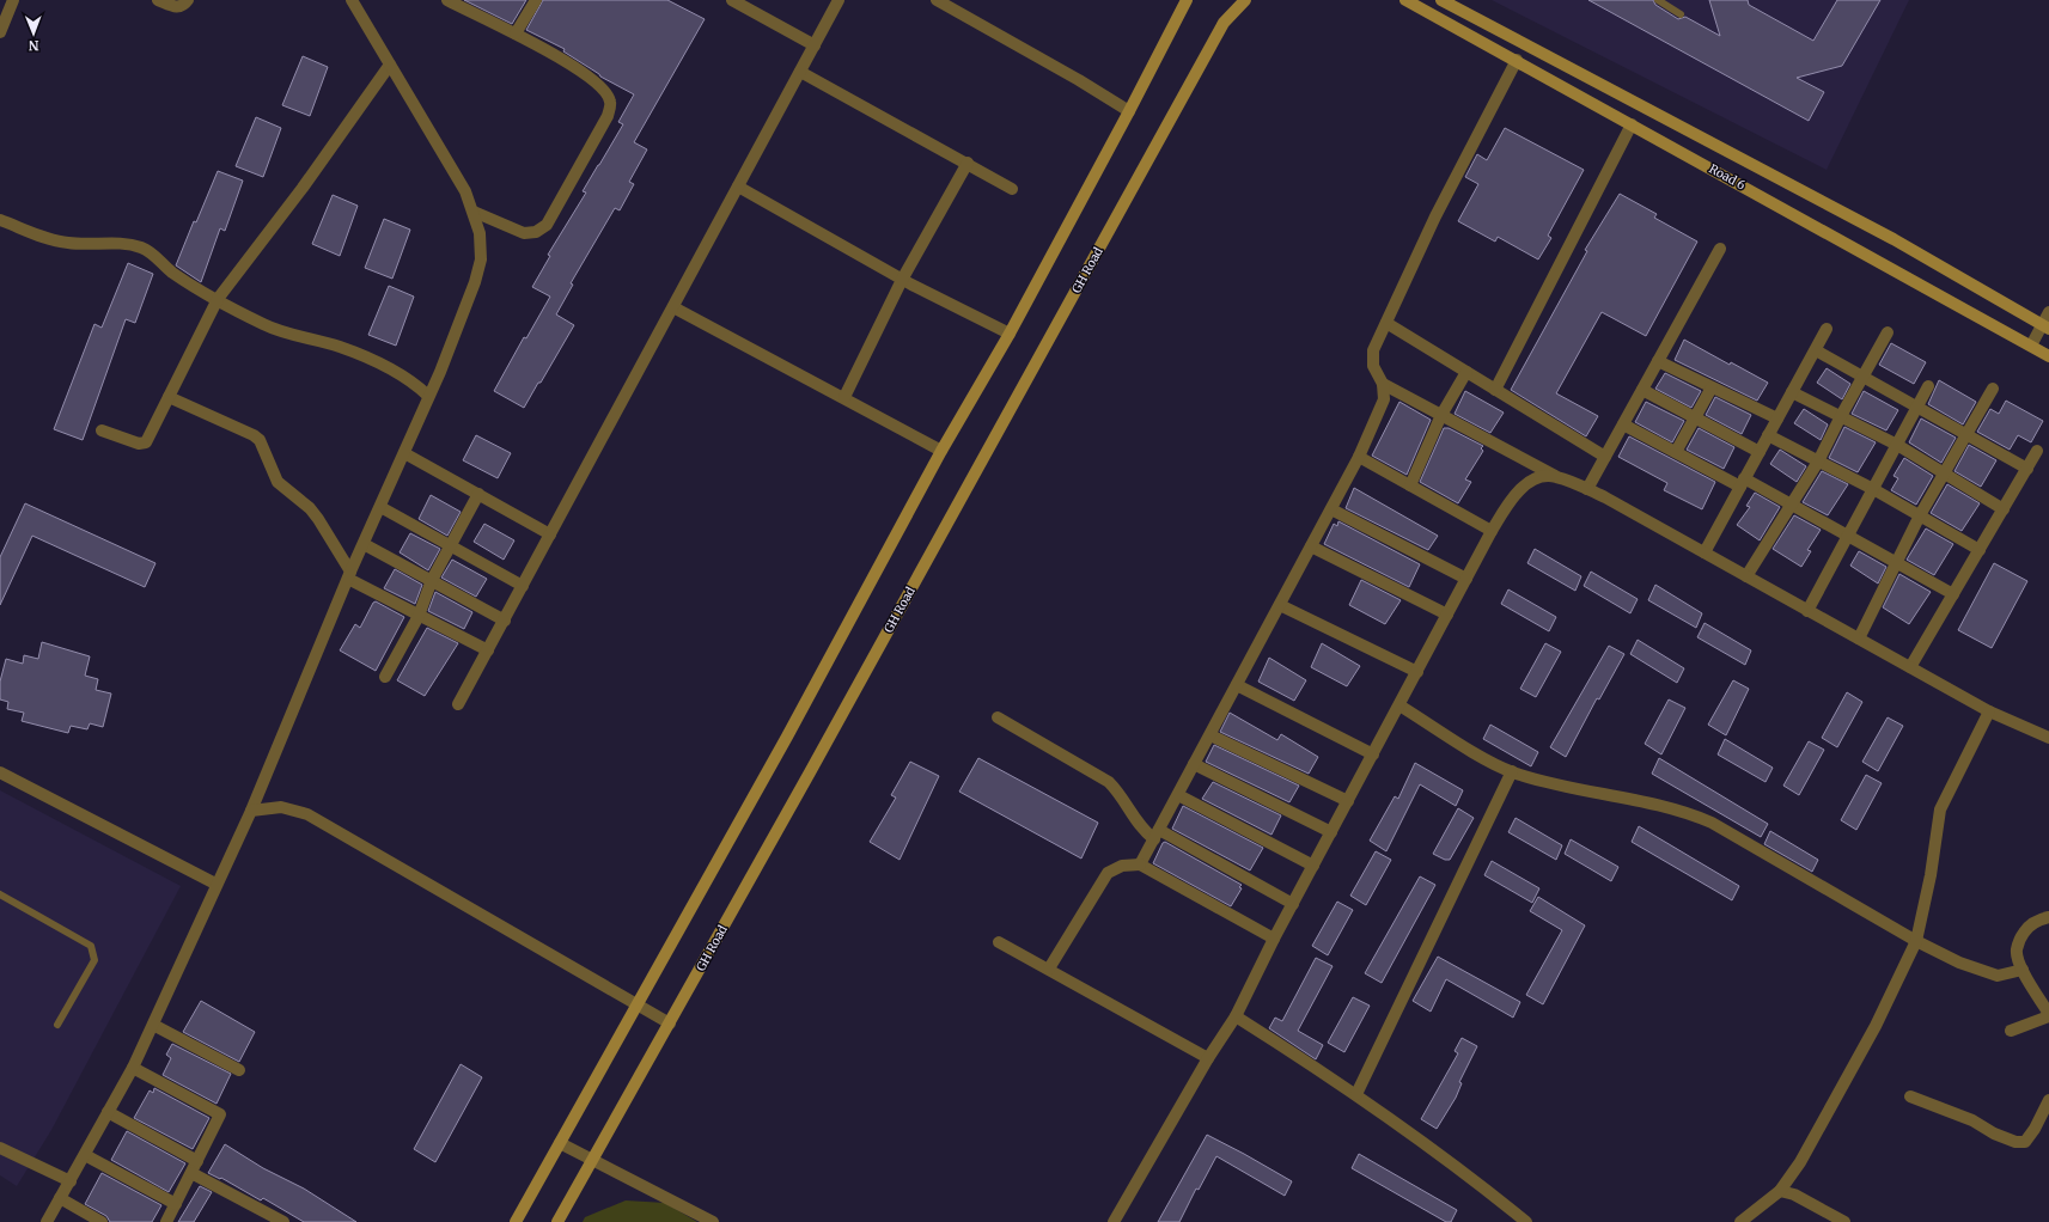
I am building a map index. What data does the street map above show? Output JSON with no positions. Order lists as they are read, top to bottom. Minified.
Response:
{"streets":{"main road":["Road 6","GH Road"]},"north":"bottom"}
